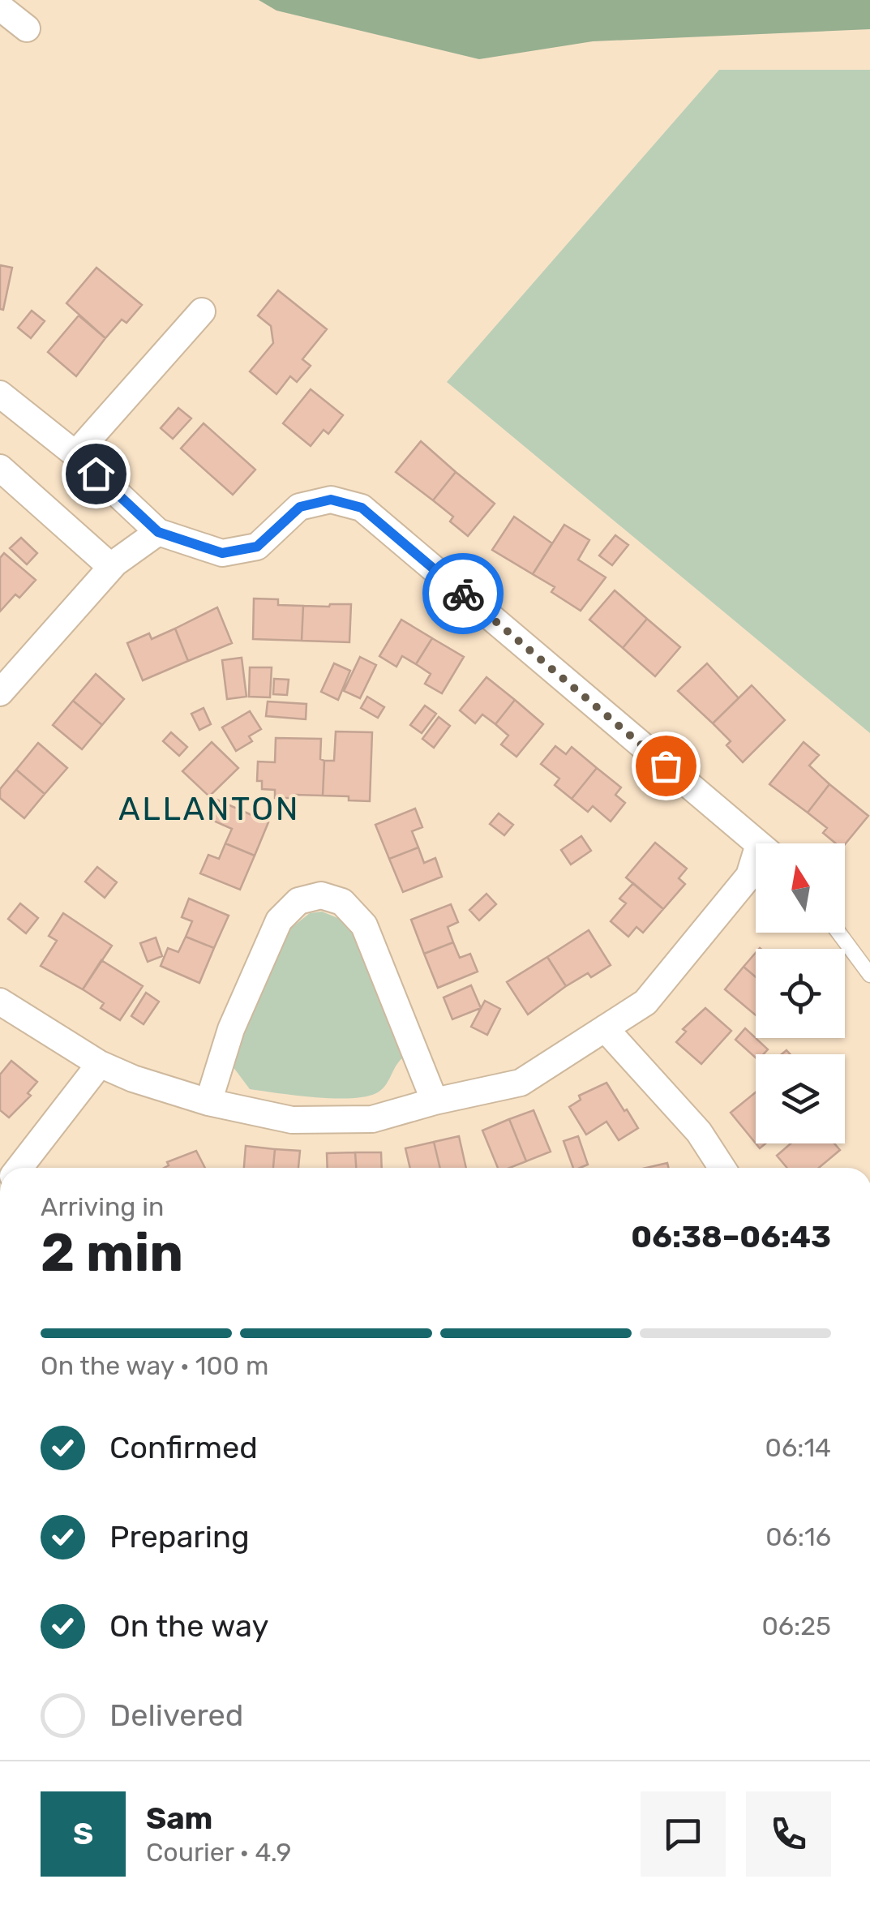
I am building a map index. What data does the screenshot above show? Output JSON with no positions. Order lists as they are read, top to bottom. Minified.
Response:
{"districts":["ALLANTON"],"north":"top","page":{"heading":["2 min","Arriving in","06:38–06:43"],"panel":["Sam","Courier · 4.9"],"bar":"On the way · 100 m","list":[["Confirmed","06:14"],["Preparing","06:16"],["On the way","06:25"],"Delivered"],"round":"S"}}
